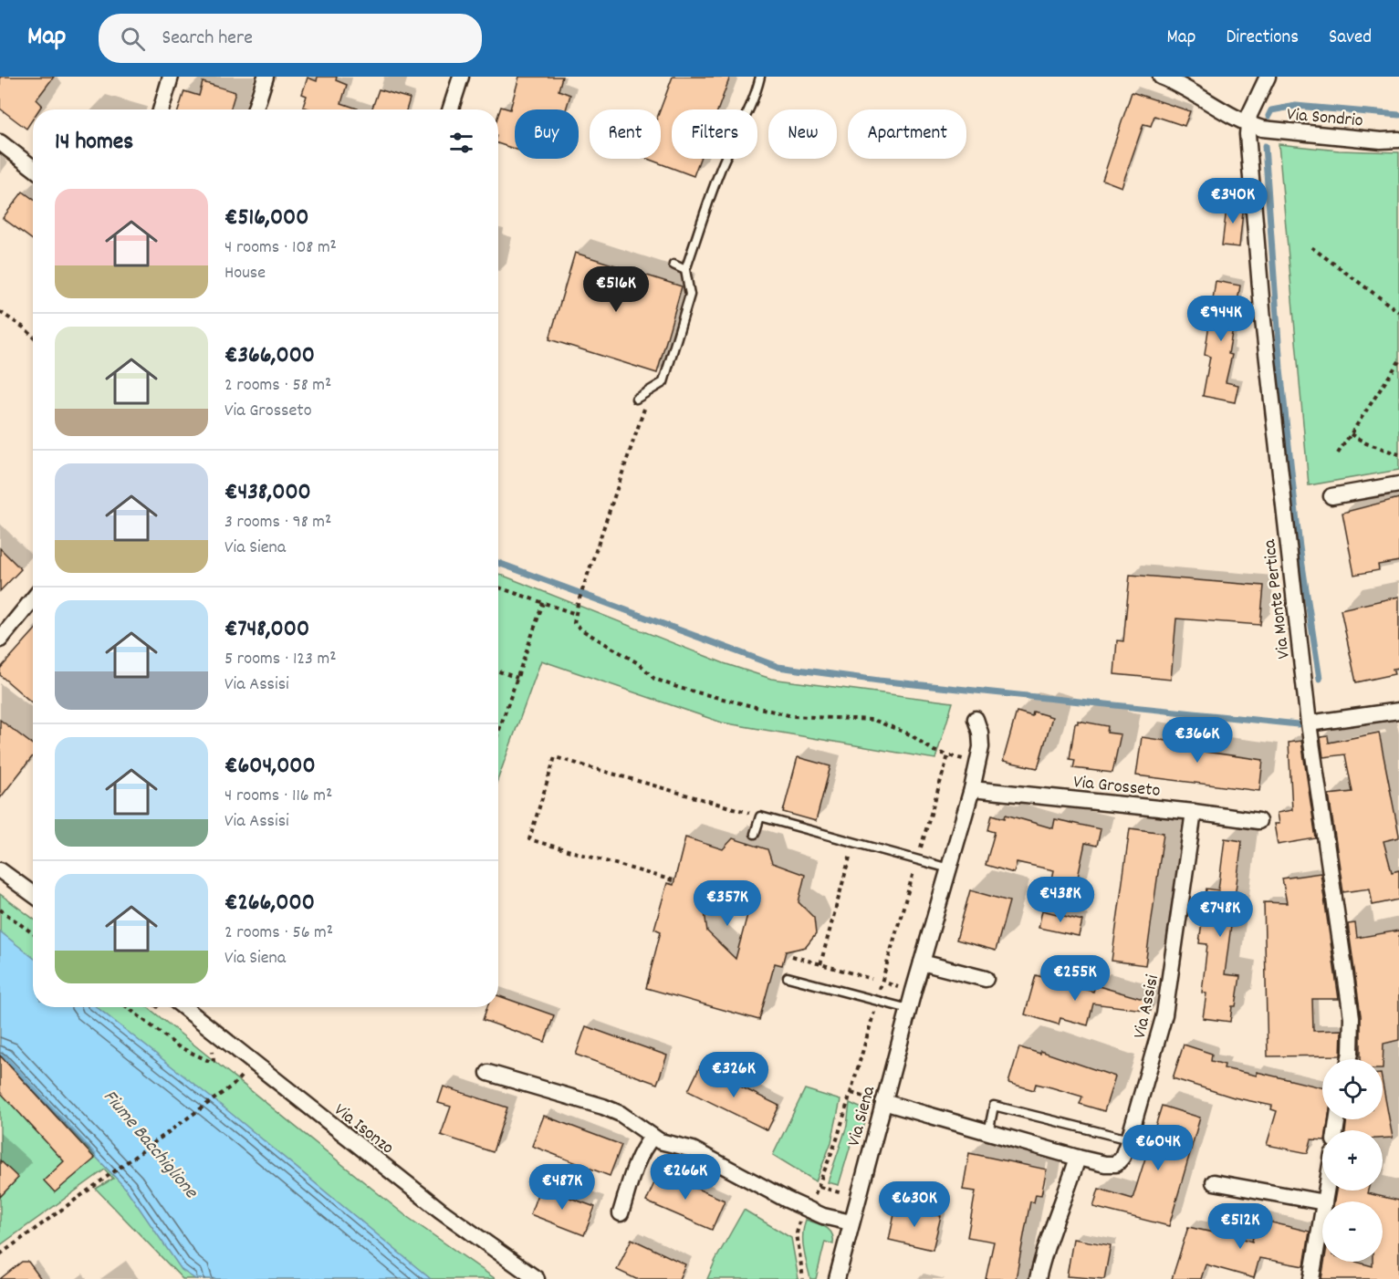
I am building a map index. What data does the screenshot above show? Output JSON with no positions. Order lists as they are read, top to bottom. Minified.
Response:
{"streets":{"street":["Via Sondrio","Via Monte Pertica","Via Grosseto","Via Assisi","Via Siena","Via Isonzo"]},"crossings":[["Via Sondrio","Via Monte Pertica"],["Via Grosseto","Via Assisi"],["Via Grosseto","Via Siena"],["Via Assisi","Via Siena"]],"water":["Fiume Bacchiglione"],"page":{"header":"Map","search":"Search here","nav":["Map","Directions","Saved"],"chip":["Buy","Rent","Filters","New","Apartment"],"heading":"14 homes","list":[{"name":"€516,000","note":"4 rooms · 108 m² · House"},{"name":"€366,000","note":"2 rooms · 58 m² · Via Grosseto"},{"name":"€438,000","note":"3 rooms · 98 m² · Via Siena"},{"name":"€748,000","note":"5 rooms · 123 m² · Via Assisi"},{"name":"€604,000","note":"4 rooms · 116 m² · Via Assisi"},{"name":"€266,000","note":"2 rooms · 56 m² · Via Siena"}],"price":["€340K","€516K","€944K","€366K","€438K","€357K","€748K","€255K","€326K","€604K","€266K","€487K","€630K","€512K"],"map_buttons":["+","−"]}}
